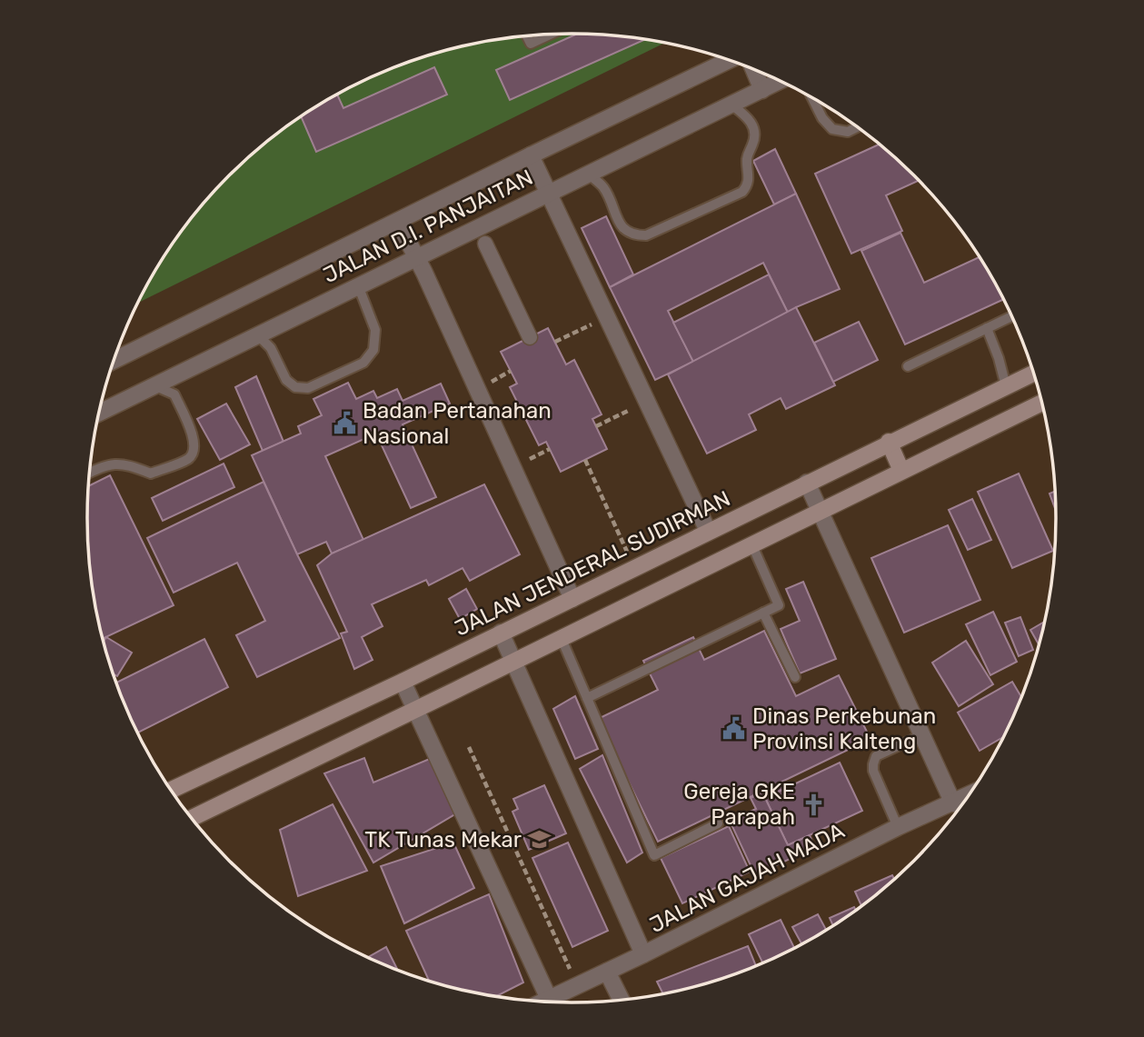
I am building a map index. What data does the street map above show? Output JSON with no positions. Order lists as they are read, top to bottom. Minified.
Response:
{"streets":{"main road":["JALAN JENDERAL SUDIRMAN"],"street":["JALAN D.I. PANJAITAN","JALAN GAJAH MADA"]},"places":{"public building":["Badan Pertanahan Nasional","Dinas Perkebunan Provinsi Kalteng"],"church":["Gereja GKE Parapah"],"school or university":["TK Tunas Mekar"]}}
